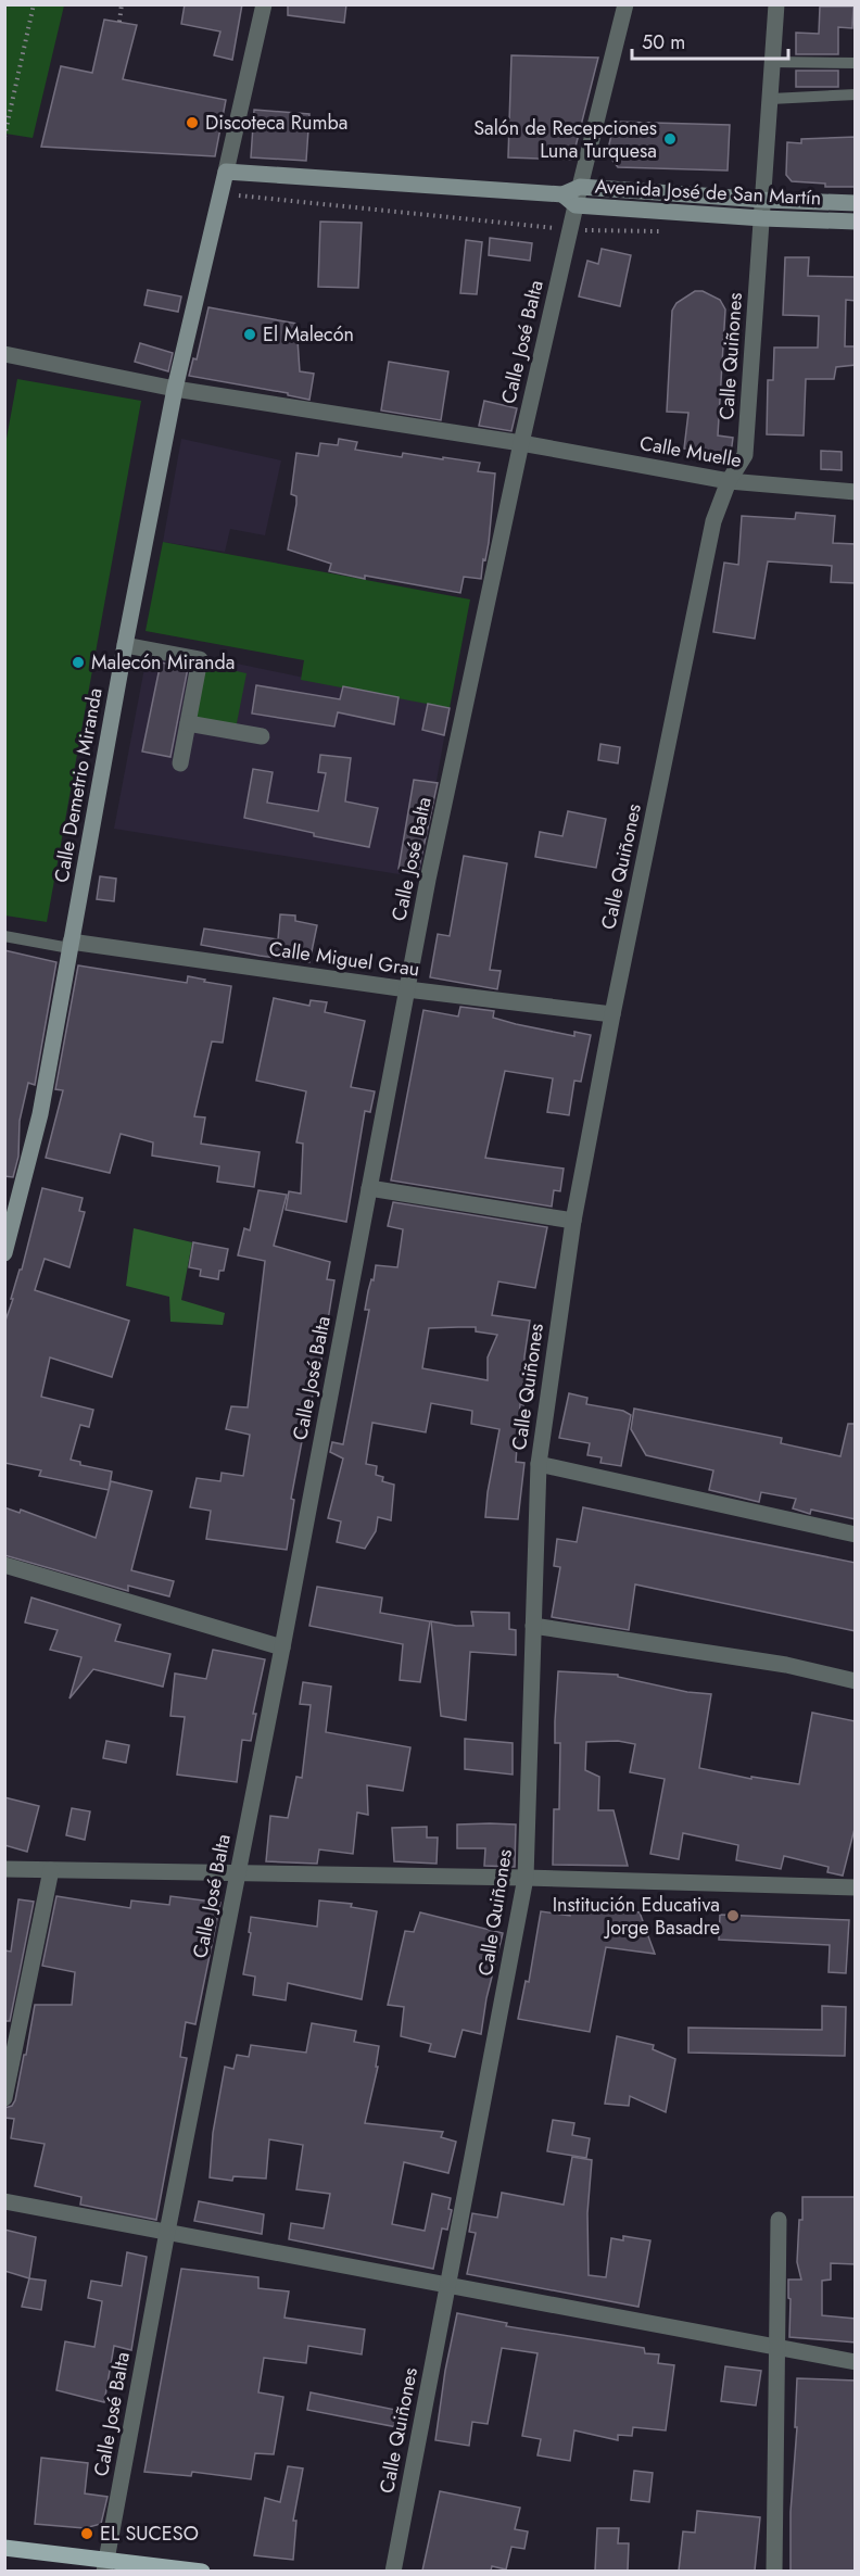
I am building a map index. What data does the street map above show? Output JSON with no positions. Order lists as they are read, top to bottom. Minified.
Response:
{"streets":{"main road":["Avenida José de San Martín","Calle Demetrio Miranda"],"street":["Calle José Balta","Calle Quiñones","Calle Muelle","Calle Miguel Grau"]},"crossings":[["Avenida José de San Martín","Calle José Balta"],["Avenida José de San Martín","Calle Quiñones"],["Avenida José de San Martín","Calle Demetrio Miranda"],["Calle José Balta","Calle Muelle"],["Calle José Balta","Calle Miguel Grau"],["Calle Quiñones","Calle Muelle"],["Calle Quiñones","Calle Miguel Grau"],["Calle Muelle","Calle Demetrio Miranda"],["Calle Demetrio Miranda","Calle Miguel Grau"]],"places":["Discoteca Rumba","Salón de Recepciones Luna Turquesa","El Malecón","Malecón Miranda","Institución Educativa Jorge Basadre","EL SUCESO"],"scale_bar":"50 m"}
